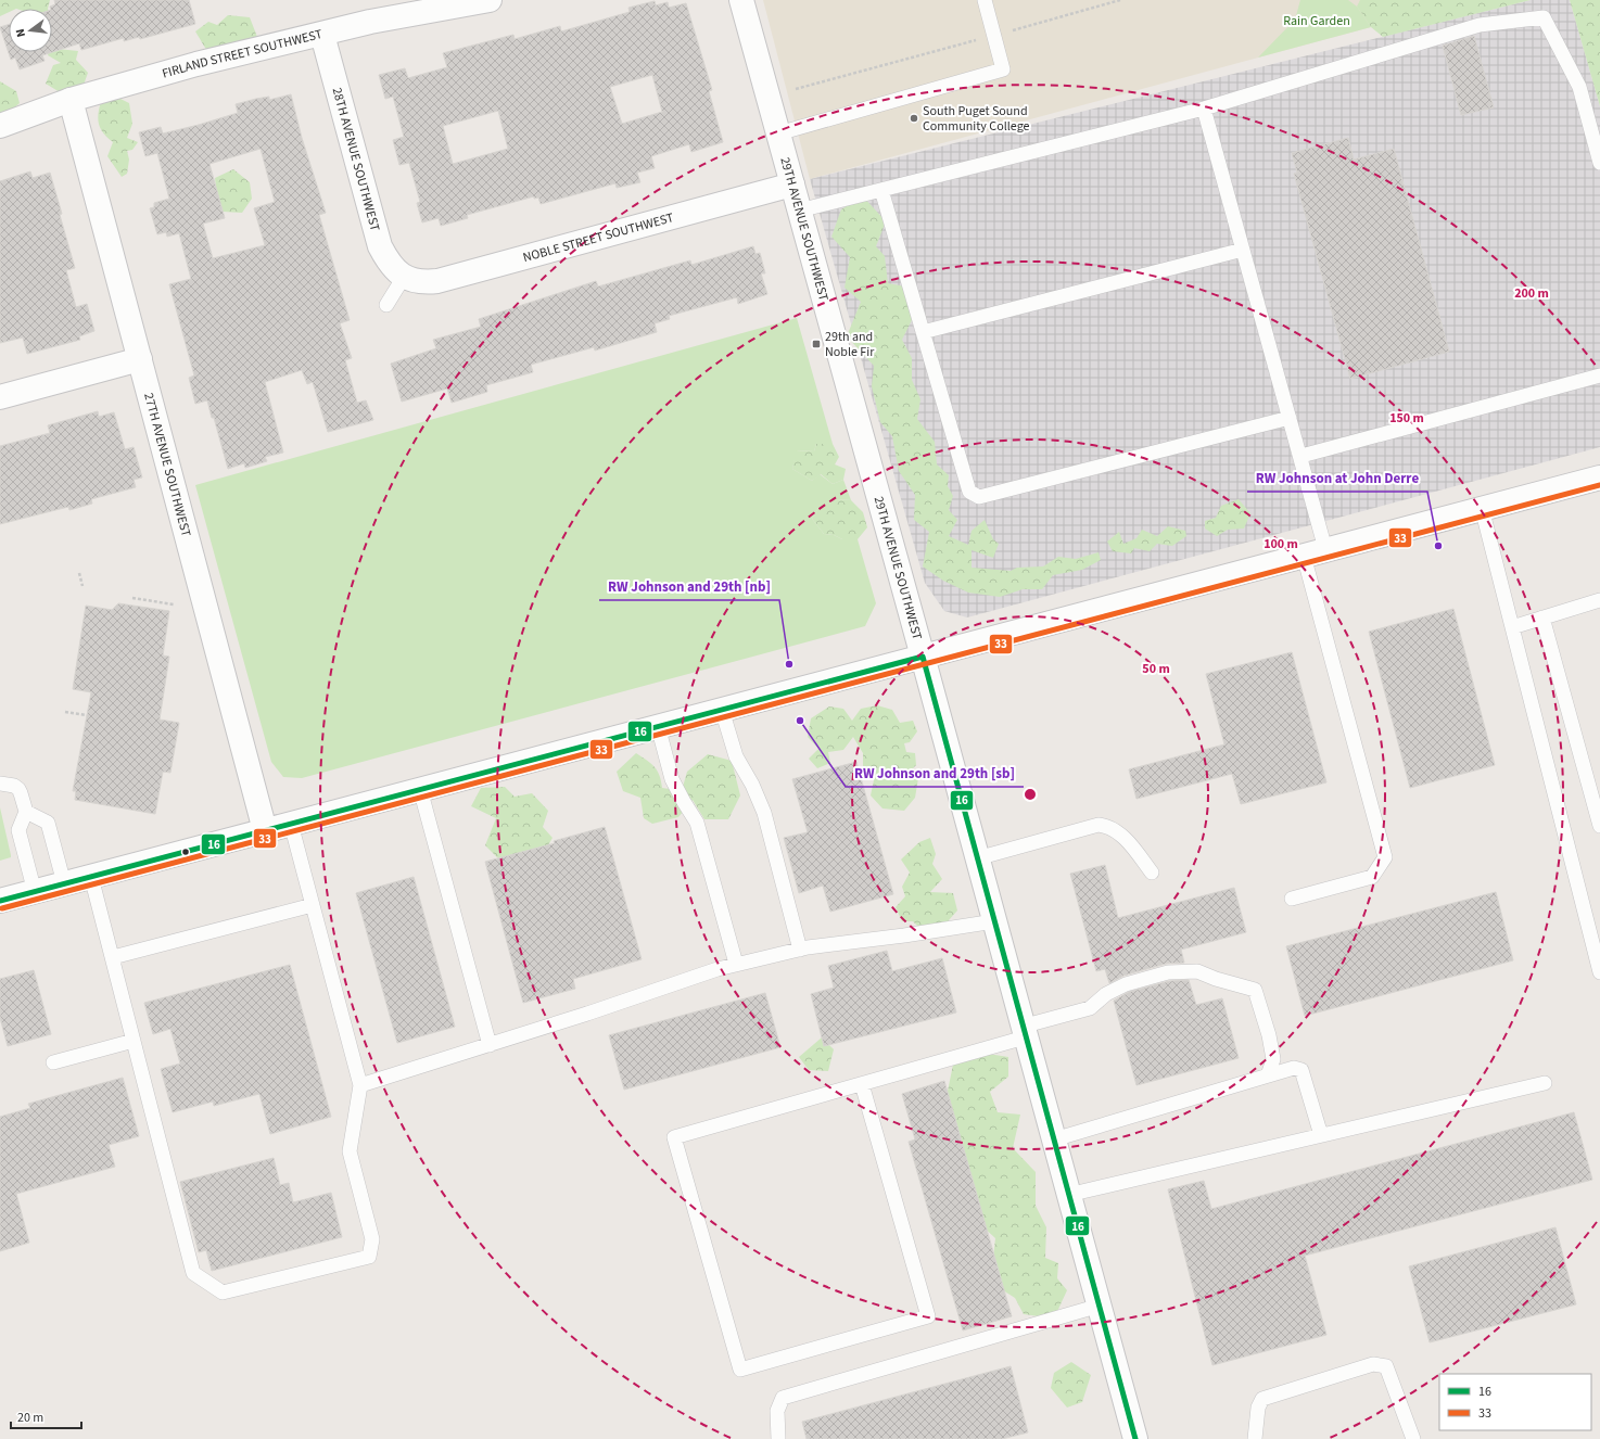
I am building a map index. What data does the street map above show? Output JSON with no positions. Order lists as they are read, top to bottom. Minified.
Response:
{"streets":{"street":["FIRLAND STREET SOUTHWEST","28TH AVENUE SOUTHWEST","29TH AVENUE SOUTHWEST","NOBLE STREET SOUTHWEST","27TH AVENUE SOUTHWEST"]},"crossings":[["FIRLAND STREET SOUTHWEST","28TH AVENUE SOUTHWEST"],["FIRLAND STREET SOUTHWEST","27TH AVENUE SOUTHWEST"],["28TH AVENUE SOUTHWEST","NOBLE STREET SOUTHWEST"],["29TH AVENUE SOUTHWEST","NOBLE STREET SOUTHWEST"]],"parks":["Rain Garden"],"places":{"other":["South Puget Sound Community College","RW Johnson at John Derre","RW Johnson and 29th [nb]","RW Johnson and 29th [sb]"],"transit":["29th and Noble Fir"]},"lines":["transit line 33","transit line 16"],"legend":["16","33"],"scale_bar":"20 m","north":"left","rings":["200 m","150 m","100 m","50 m"]}
